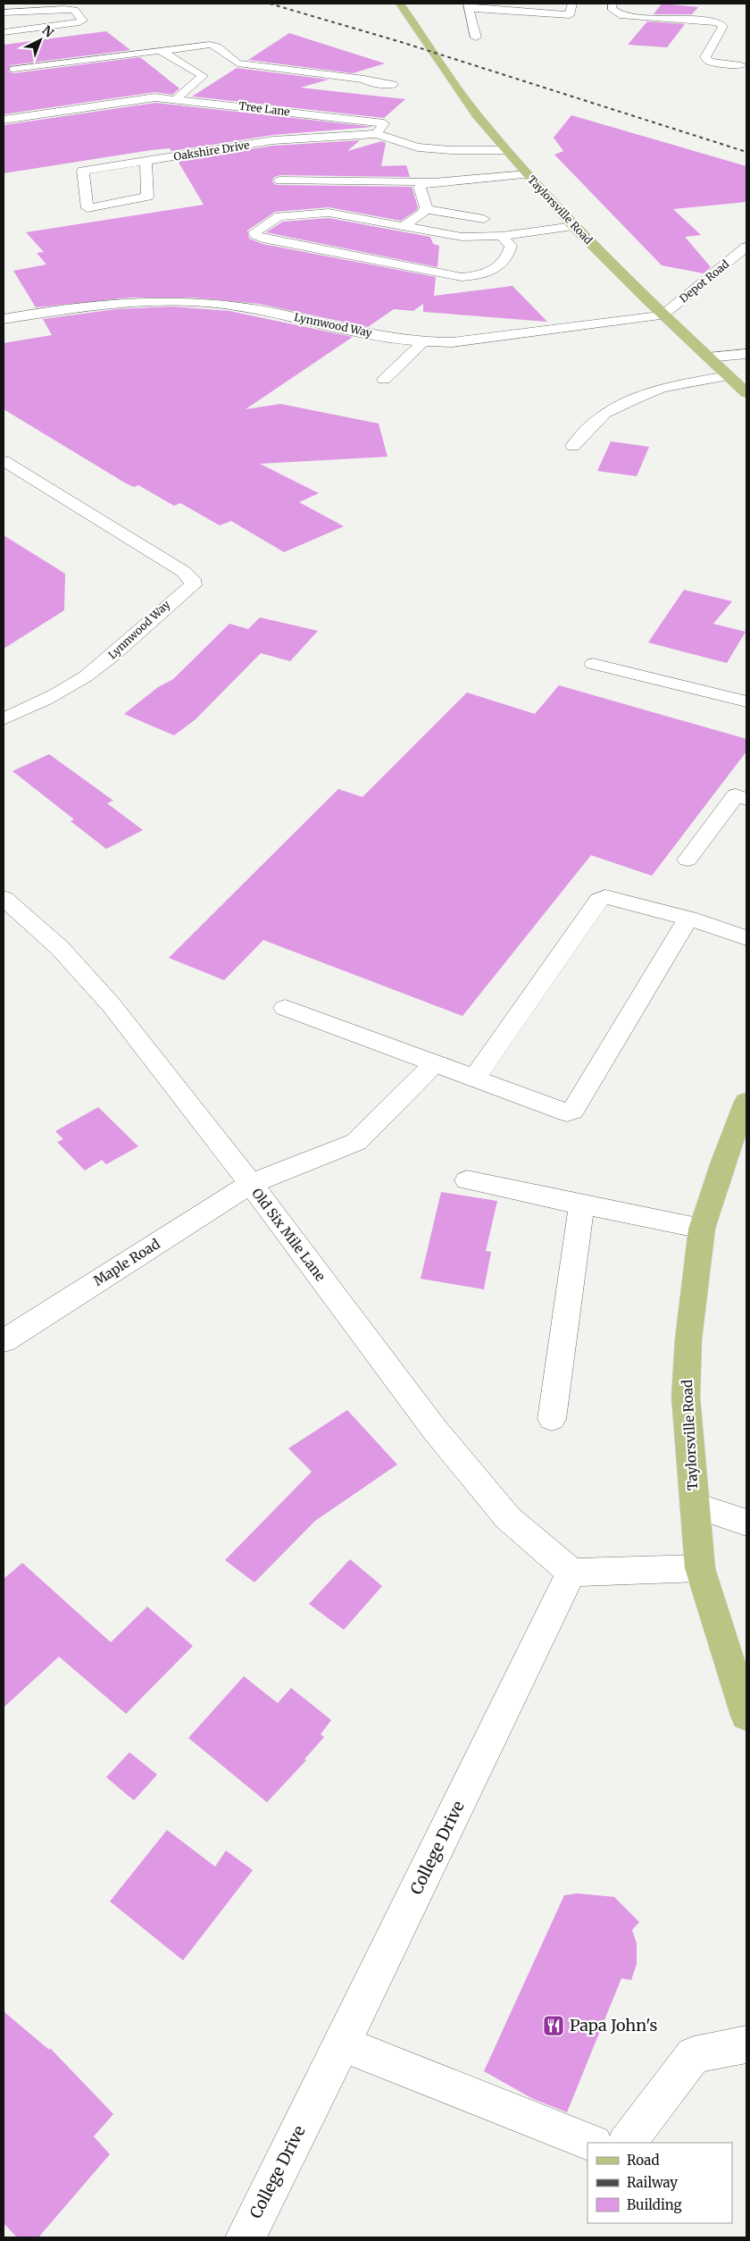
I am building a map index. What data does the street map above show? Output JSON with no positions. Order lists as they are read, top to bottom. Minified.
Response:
{"streets":{"main road":["Taylorsville Road"],"street":["Tree Lane","Oakshire Drive","Depot Road","Lynnwood Way","Old Six Mile Lane","Maple Road","College Drive"]},"crossings":[["Tree Lane","Oakshire Drive"],["Taylorsville Road","Depot Road"],["Taylorsville Road","Lynnwood Way"],["Depot Road","Lynnwood Way"],["Old Six Mile Lane","Maple Road"],["Old Six Mile Lane","College Drive"]],"places":{"restaurant":["Papa John's"]},"legend":["Road","Railway","Building"],"north":"top right"}
